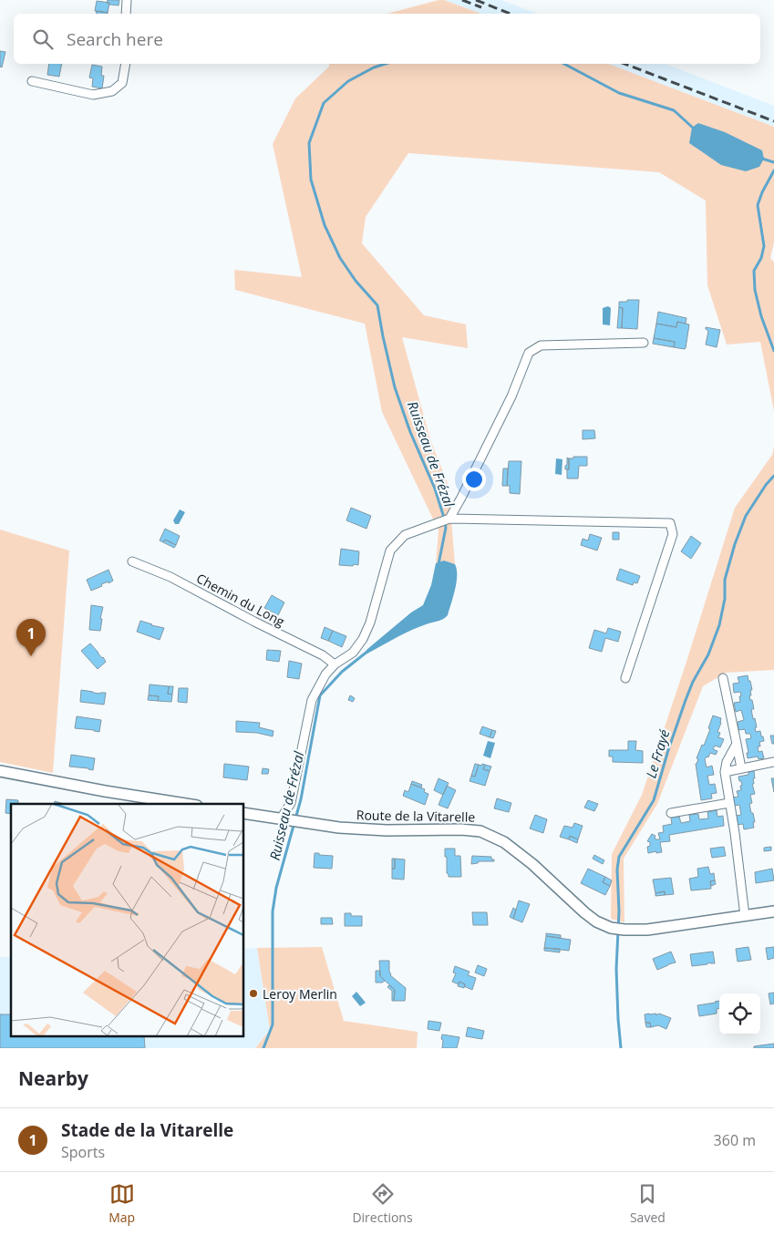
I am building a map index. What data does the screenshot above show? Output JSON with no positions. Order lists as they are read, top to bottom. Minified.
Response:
{"streets":{"street":["Chemin du Long","Route de la Vitarelle"]},"water":["Ruisseau de Frézal","Le Frayé"],"places":["Leroy Merlin"],"page":{"search":"Search here","pins":"1","heading":"Nearby","list":[{"mark":"1","name":"Stade de la Vitarelle","note":"Sports","value":"360 m"}],"nav":["Map","Directions","Saved"]}}
